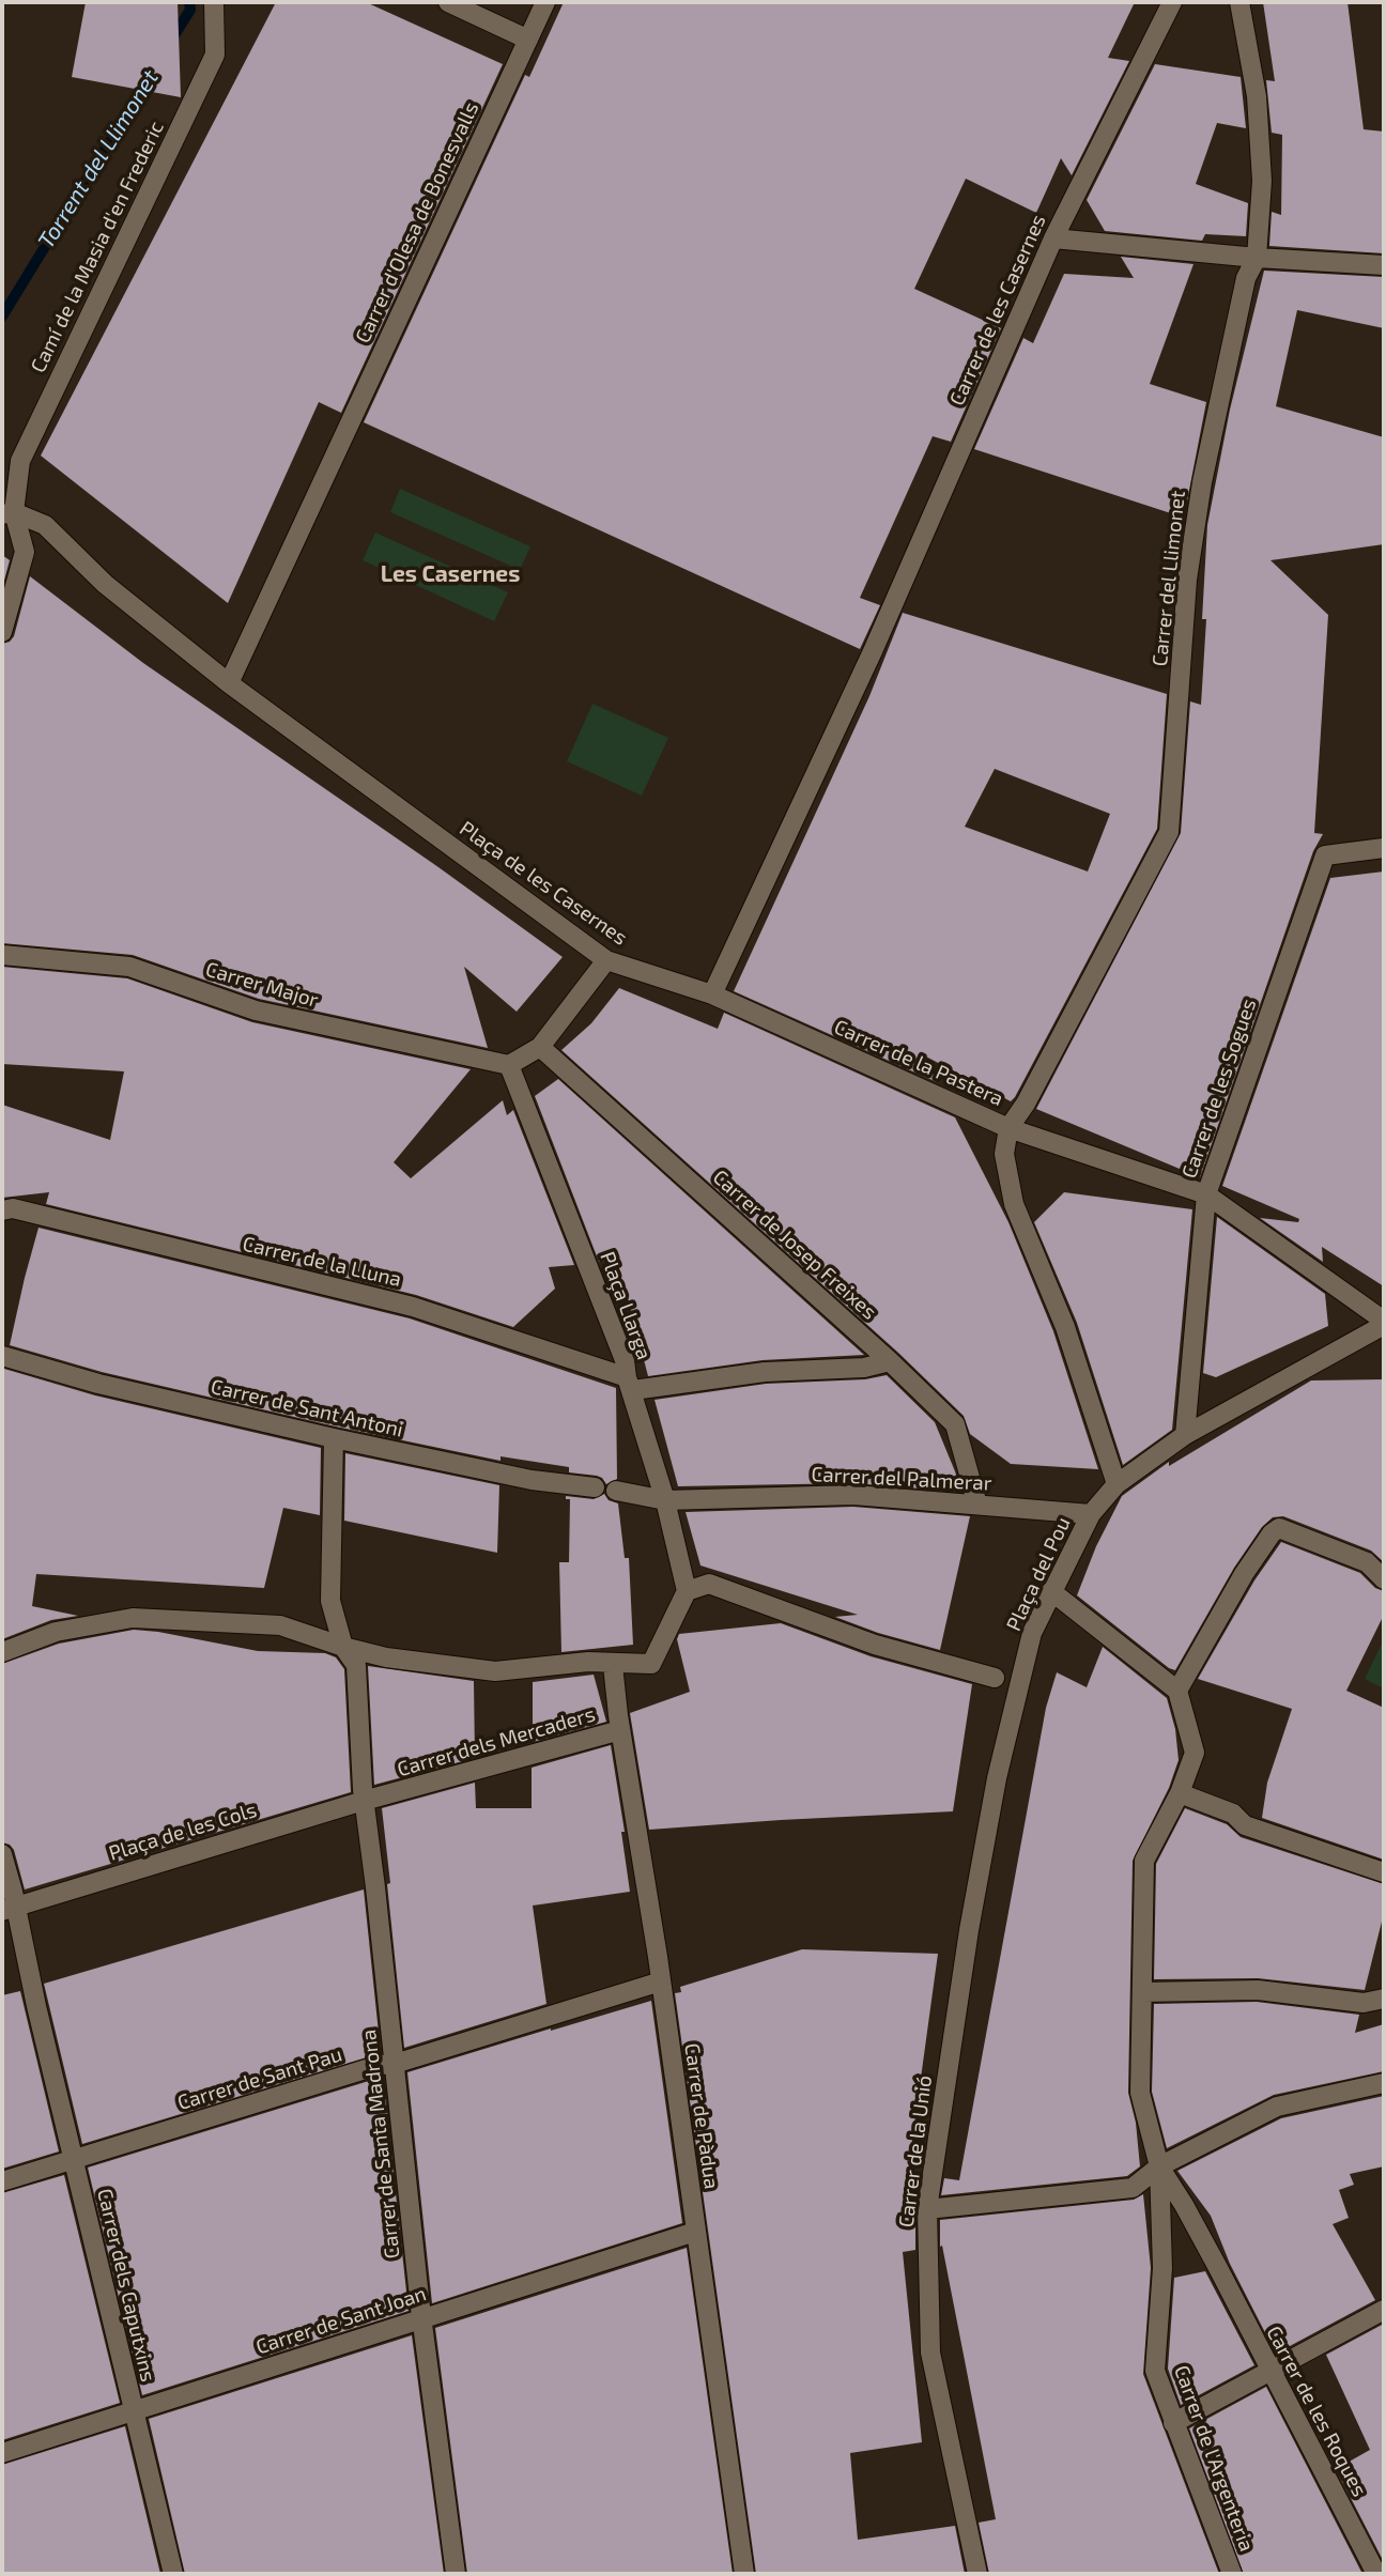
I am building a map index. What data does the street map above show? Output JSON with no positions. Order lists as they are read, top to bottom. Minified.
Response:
{"streets":{"street":["Carrer d'Olesa de Bonesvalls","Camí de la Masia d'en Frederic","Carrer de les Casernes","Carrer del Llimonet","Plaça de les Casernes","Carrer Major","Carrer de la Pastera","Carrer de les Sogues","Carrer de Josep Freixes","Carrer de la Lluna","Plaça Llarga","Carrer de Sant Antoni","Carrer del Palmerar","Plaça del Pou","Carrer dels Mercaders","Plaça de les Cols","Carrer de Sant Pau","Carrer de Pàdua","Carrer de Santa Madrona","Carrer de la Unió","Carrer dels Caputxins","Carrer de Sant Joan","Carrer de les Roques","Carrer de l'Argenteria"]},"crossings":[["Carrer d'Olesa de Bonesvalls","Plaça de les Casernes"],["Camí de la Masia d'en Frederic","Plaça de les Casernes"],["Carrer de les Casernes","Plaça de les Casernes"],["Carrer de les Casernes","Carrer de la Pastera"],["Carrer del Llimonet","Carrer de la Pastera"],["Plaça de les Casernes","Carrer de la Pastera"],["Carrer Major","Plaça Llarga"],["Carrer de la Pastera","Plaça del Pou"],["Carrer de les Sogues","Plaça del Pou"],["Carrer de Josep Freixes","Carrer del Palmerar"],["Carrer de la Lluna","Plaça Llarga"],["Plaça Llarga","Carrer del Palmerar"],["Carrer del Palmerar","Plaça del Pou"],["Plaça del Pou","Carrer de la Unió"],["Carrer dels Mercaders","Plaça de les Cols"],["Carrer dels Mercaders","Carrer de Pàdua"],["Carrer dels Mercaders","Carrer de Santa Madrona"],["Plaça de les Cols","Carrer de Santa Madrona"],["Plaça de les Cols","Carrer dels Caputxins"],["Carrer de Sant Pau","Carrer de Pàdua"],["Carrer de Sant Pau","Carrer de Santa Madrona"],["Carrer de Sant Pau","Carrer dels Caputxins"],["Carrer de Pàdua","Carrer de Sant Joan"],["Carrer de Santa Madrona","Carrer de Sant Joan"],["Carrer dels Caputxins","Carrer de Sant Joan"],["Carrer de les Roques","Carrer de l'Argenteria"]],"districts":["Les Casernes"],"water":["Torrent del Llimonet"]}
